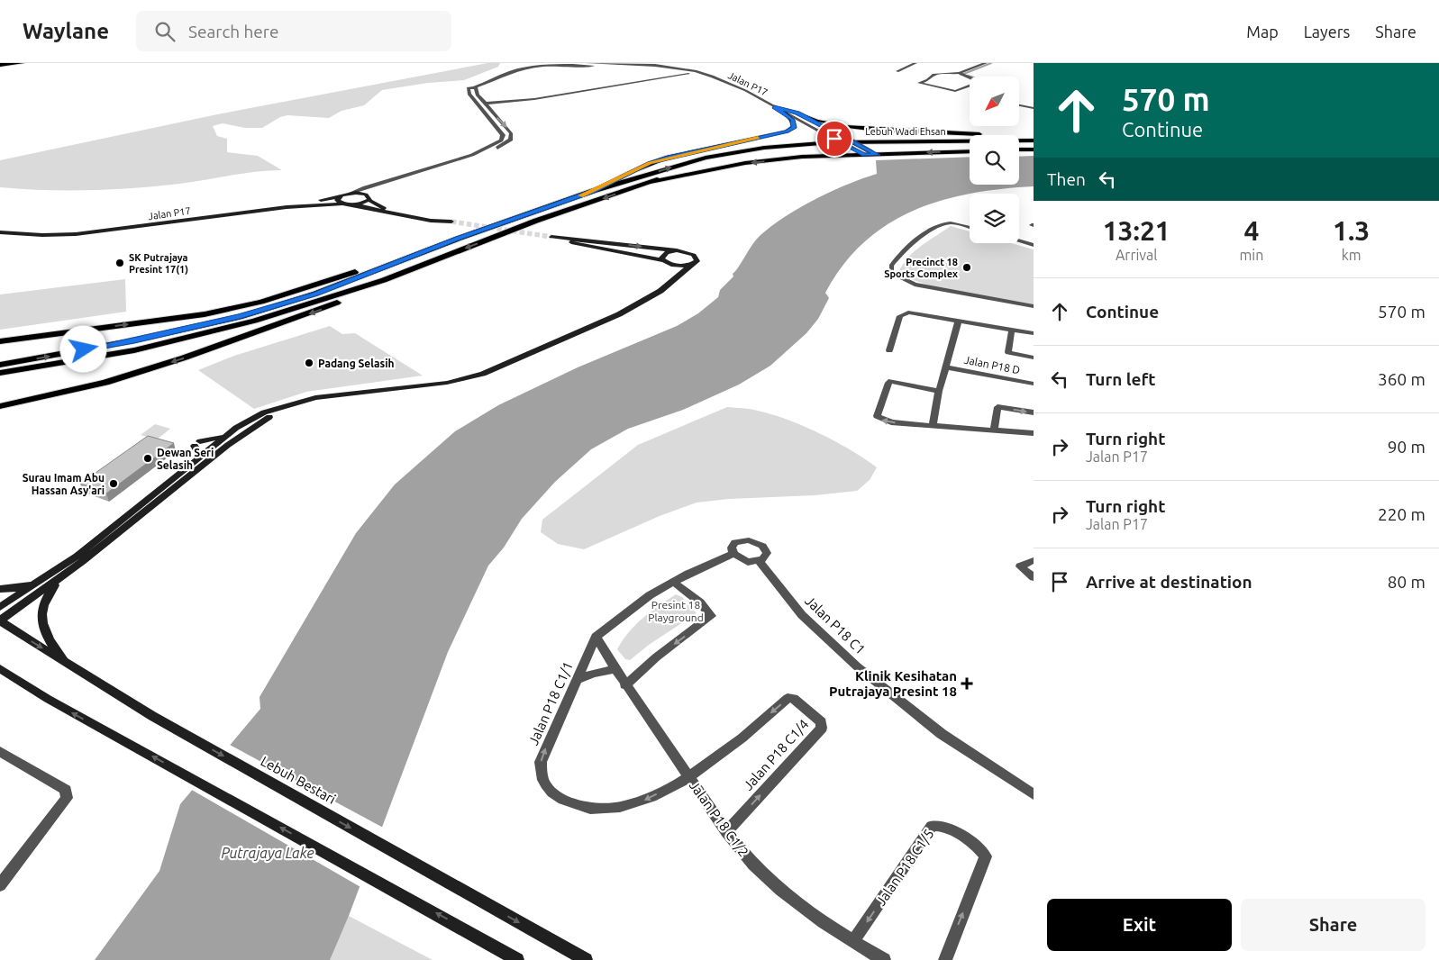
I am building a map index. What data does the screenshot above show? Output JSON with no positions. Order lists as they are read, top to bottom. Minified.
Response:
{"streets":{"main road":["Lebuh Wadi Ehsan"],"street":["Jalan P17","Jalan P18 D","Jalan P18 C1","Jalan P18 C1/1","Jalan P18 C1/4","Lebuh Bestari","Jalan P18 C1/2","Jalan P18 C1/5"]},"crossings":[["Jalan P18 C1","Jalan P18 C1/1"],["Jalan P18 C1/1","Jalan P18 C1/4"],["Jalan P18 C1/1","Jalan P18 C1/2"],["Jalan P18 C1/4","Jalan P18 C1/2"],["Jalan P18 C1/2","Jalan P18 C1/5"]],"water":["Putrajaya Lake"],"parks":["Presint 18 Playground"],"places":{"other":["SK Putrajaya Presint 17(1)","Precinct 18 Sports Complex","Padang Selasih","Dewan Seri Selasih","Surau Imam Abu Hassan Asy'ari"],"health":["Klinik Kesihatan Putrajaya Presint 18"]},"north":"bottom left","page":{"header":"Waylane","search":"Search here","nav":["Map","Layers","Share"],"turn":["570 m","Continue"],"then":"Then","eta":["13:21","Arrival","4","min","1.3","km"],"list":[{"name":"Continue","value":"570 m"},{"name":"Turn left","value":"360 m"},{"name":"Turn right","note":"Jalan P17","value":"90 m"},{"name":"Turn right","note":"Jalan P17","value":"220 m"},{"name":"Arrive at destination","value":"80 m"}],"buttons":["Exit","Share"]}}
